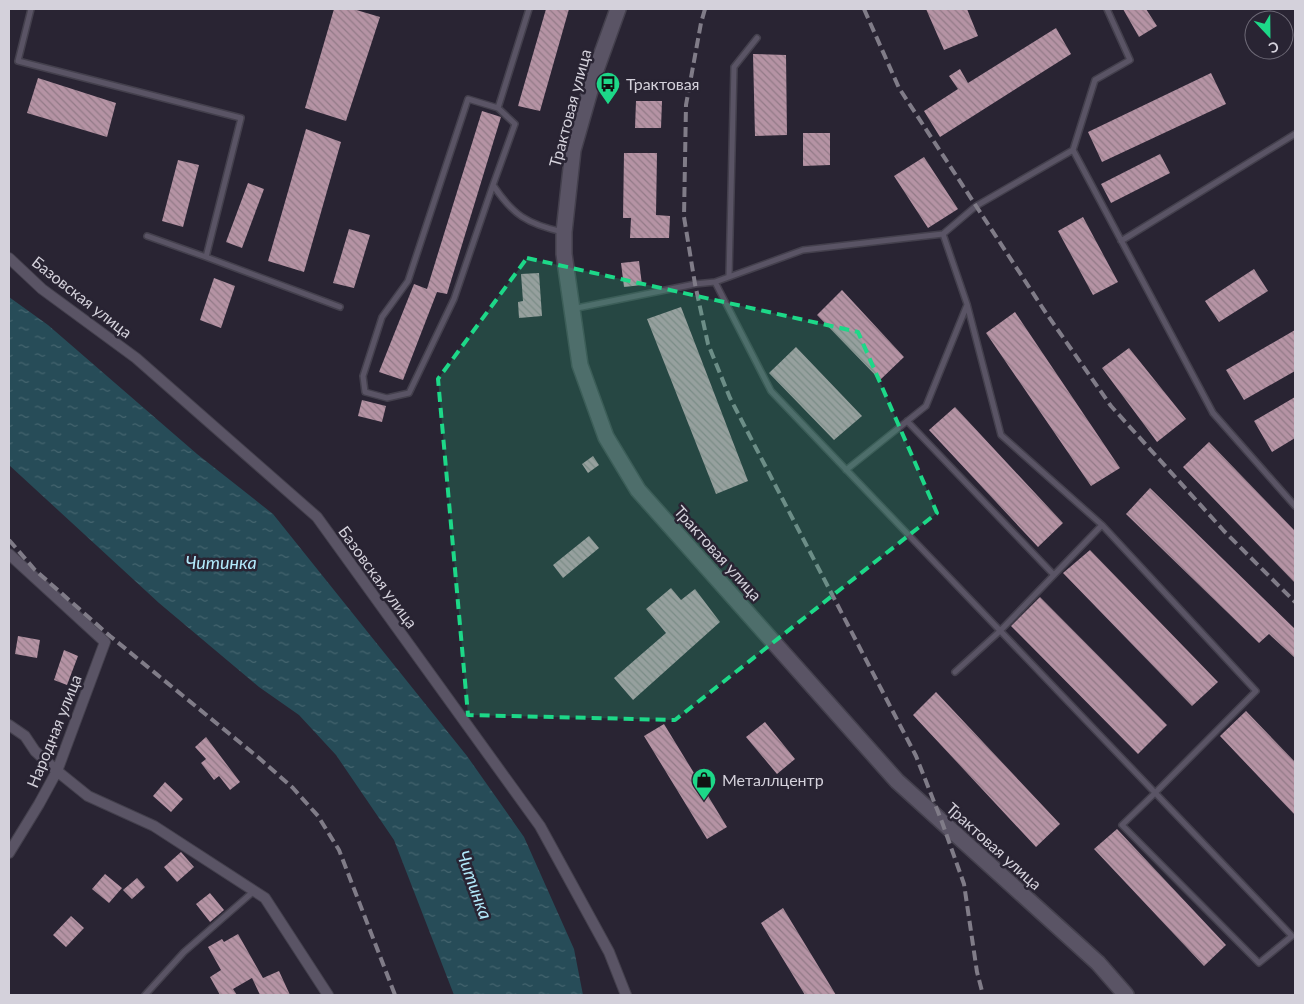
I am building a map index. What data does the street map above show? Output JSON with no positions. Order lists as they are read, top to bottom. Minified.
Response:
{"streets":{"main road":["Трактовая улица"],"street":["Базовская улица","Народная улица"]},"water":["Читинка"],"places":{"bus stop":["Трактовая"],"shop":["Металлцентр"]},"north":"bottom"}
